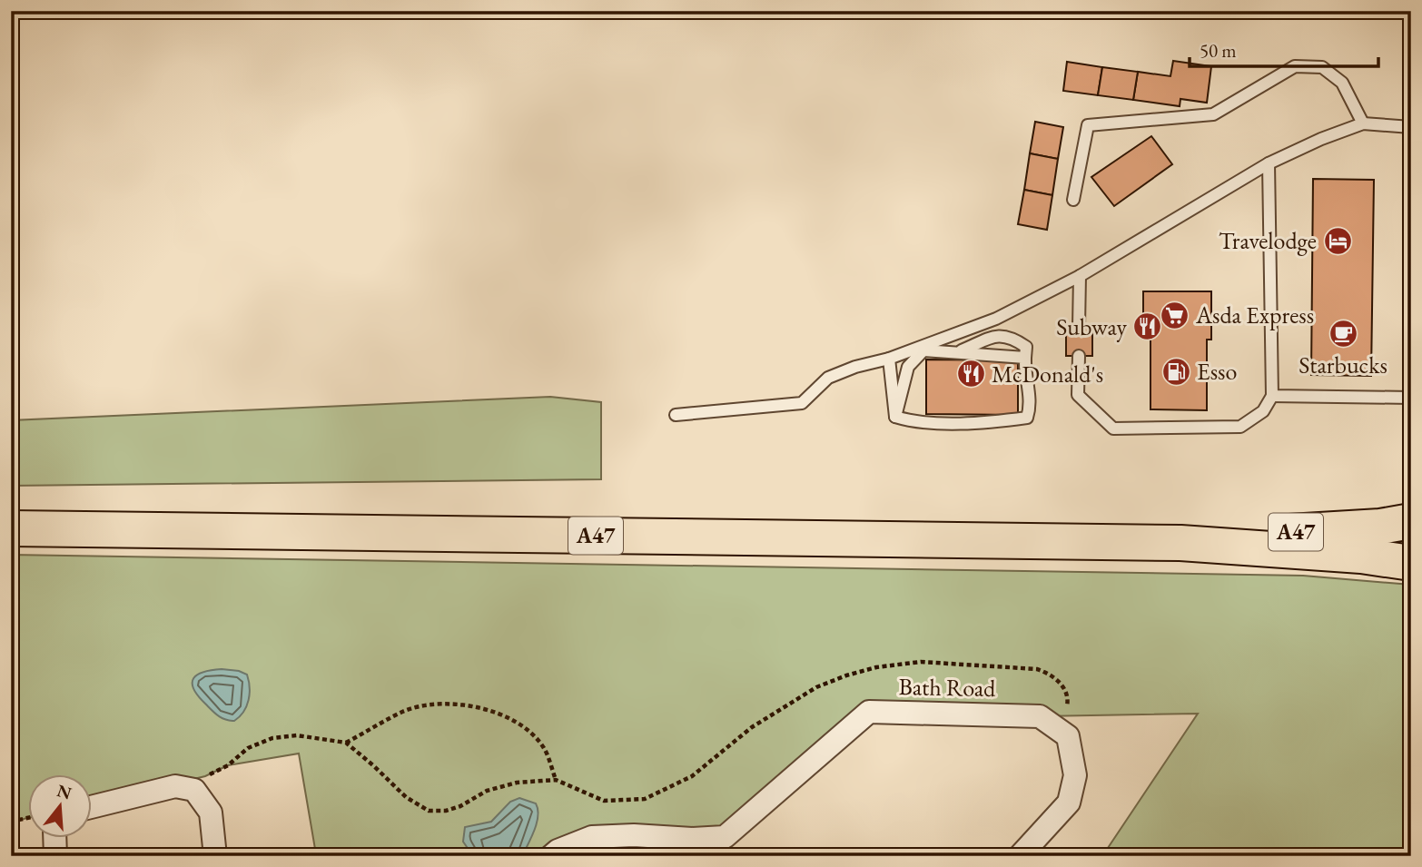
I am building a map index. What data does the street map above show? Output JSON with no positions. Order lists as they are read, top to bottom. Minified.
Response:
{"streets":{"highway":["A47"],"street":["Bath Road"]},"places":{"hotel":["Travelodge"],"supermarket":["Asda Express"],"restaurant":["Subway","McDonald's"],"cafe":["Starbucks"],"fuel station":["Esso"]},"scale_bar":"50 m","north":"top"}
